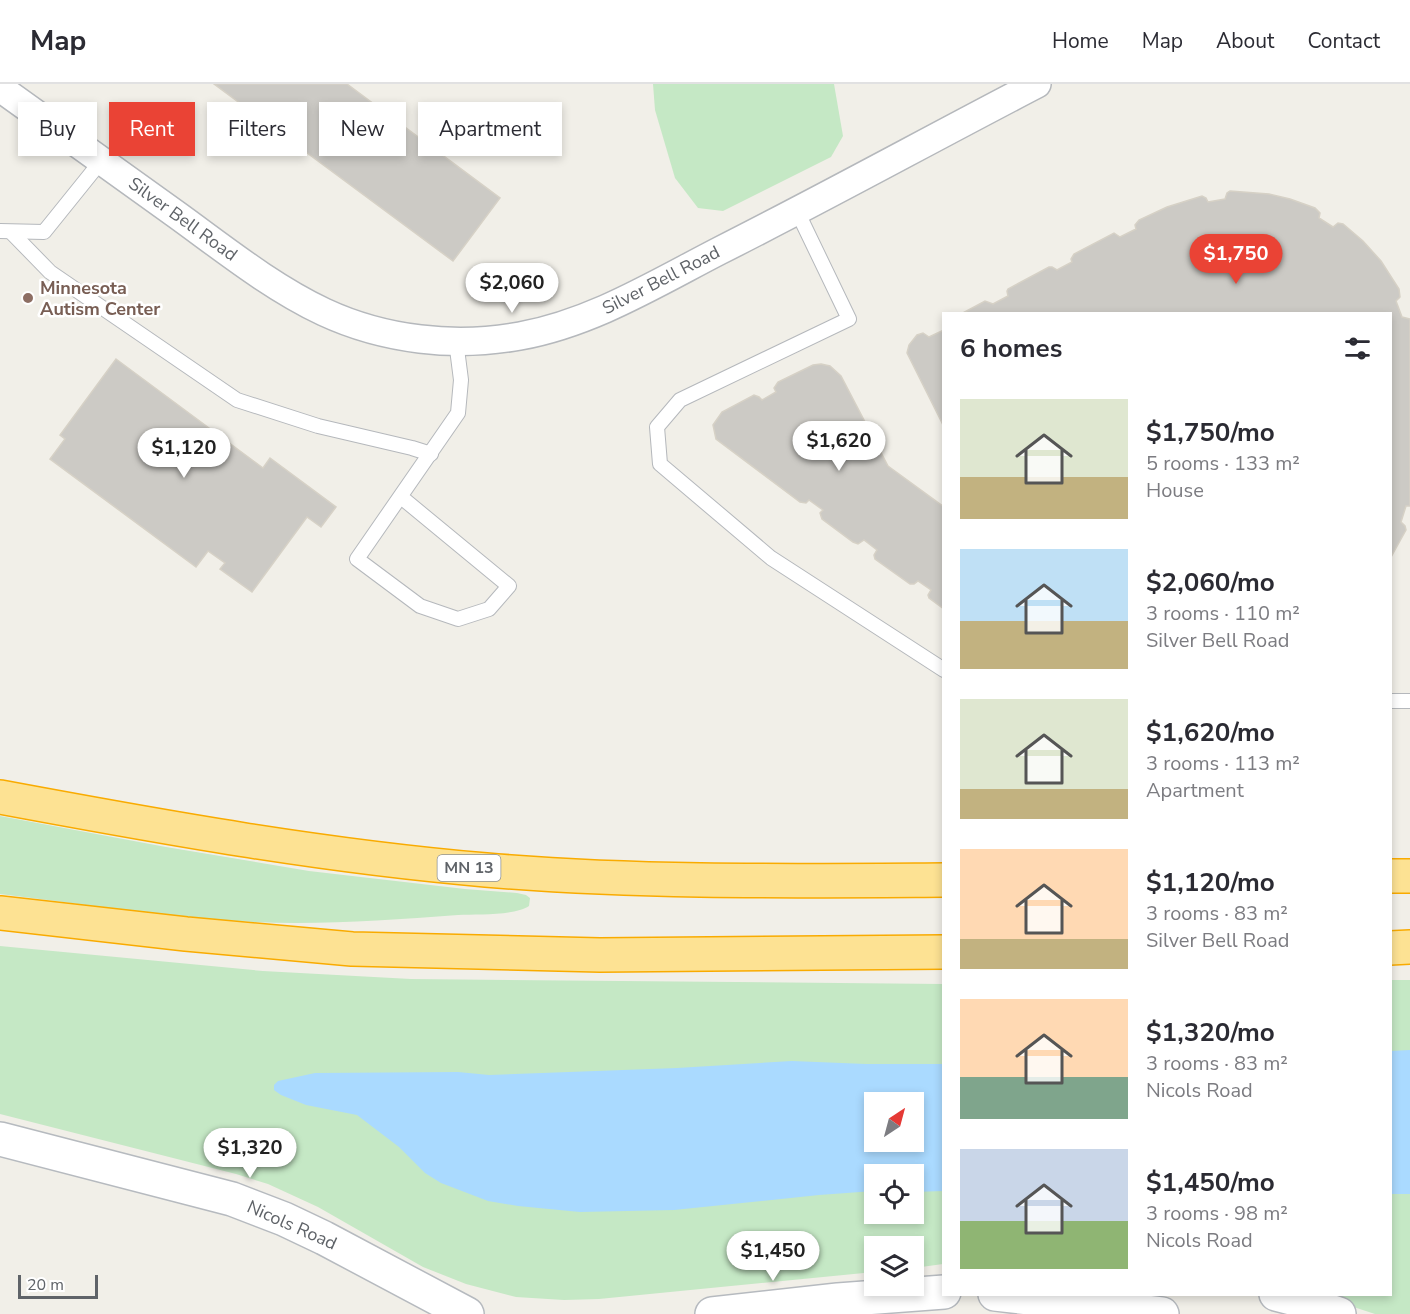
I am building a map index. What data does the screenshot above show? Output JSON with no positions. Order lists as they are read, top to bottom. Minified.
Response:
{"streets":{"highway":["MN 13"],"street":["Silver Bell Road","Nicols Road"]},"places":["Minnesota Autism Center"],"scale_bar":"20 m","north":"top right","page":{"header":"Map","nav":["Home","Map","About","Contact"],"chip":["Buy","Rent","Filters","New","Apartment"],"price":["$1,750","$2,060","$1,620","$1,120","$1,320","$1,450"],"heading":"6 homes","list":[{"name":"$1,750/mo","note":"5 rooms · 133 m² · House"},{"name":"$2,060/mo","note":"3 rooms · 110 m² · Silver Bell Road"},{"name":"$1,620/mo","note":"3 rooms · 113 m² · Apartment"},{"name":"$1,120/mo","note":"3 rooms · 83 m² · Silver Bell Road"},{"name":"$1,320/mo","note":"3 rooms · 83 m² · Nicols Road"},{"name":"$1,450/mo","note":"3 rooms · 98 m² · Nicols Road"}],"scale":"20 m"}}
